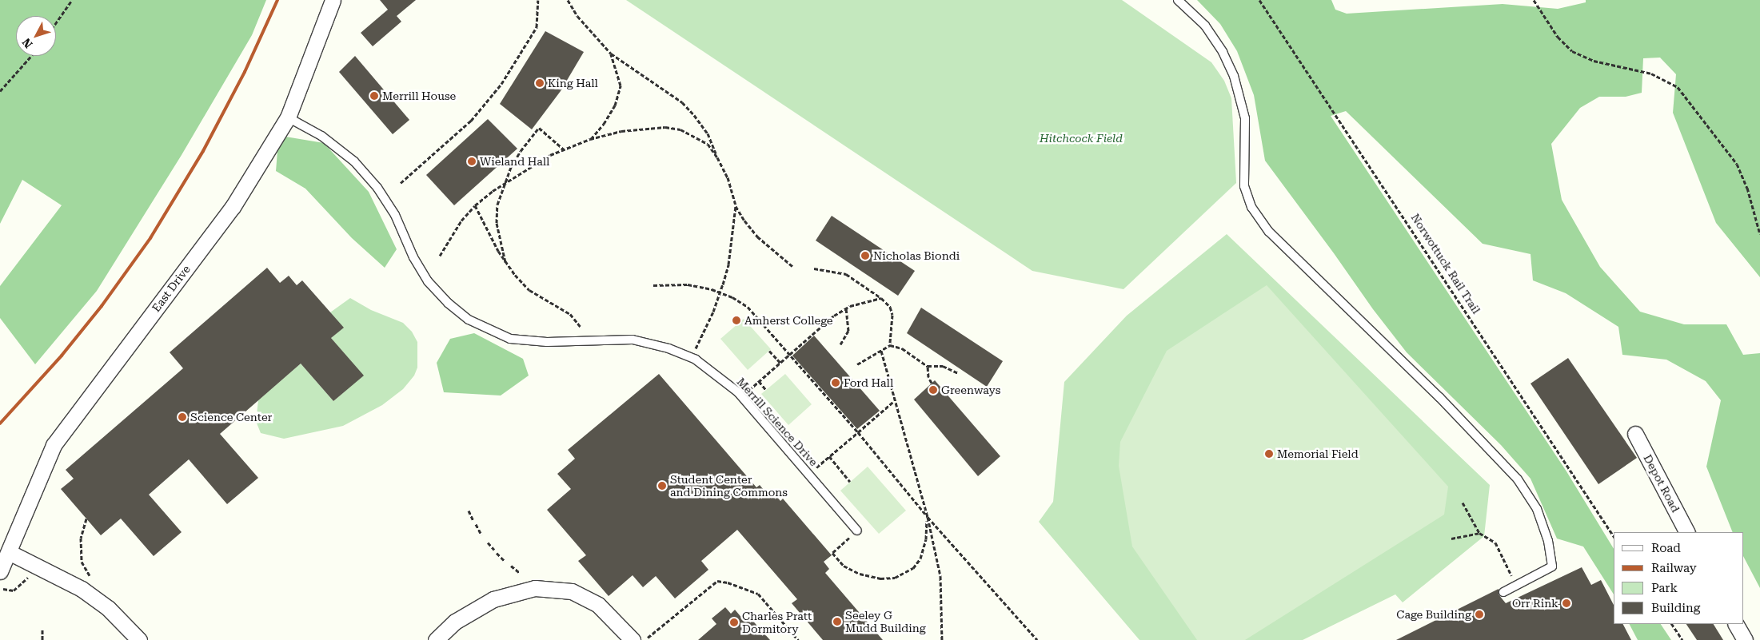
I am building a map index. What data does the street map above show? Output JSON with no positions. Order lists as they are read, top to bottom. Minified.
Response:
{"streets":{"street":["East Drive","Depot Road"],"lane":["Merrill Science Drive"],"path":["Norwottuck Rail Trail"]},"crossings":[["East Drive","Merrill Science Drive"]],"parks":["Hitchcock Field"],"places":["King Hall","Merrill House","Wieland Hall","Nicholas Biondi","Amherst College","Ford Hall","Greenways","Science Center","Memorial Field","Student Center and Dining Commons","Orr Rink","Cage Building","Seeley G Mudd Building","Charles Pratt Dormitory"],"legend":["Road","Railway","Park","Building"],"north":"bottom left"}
